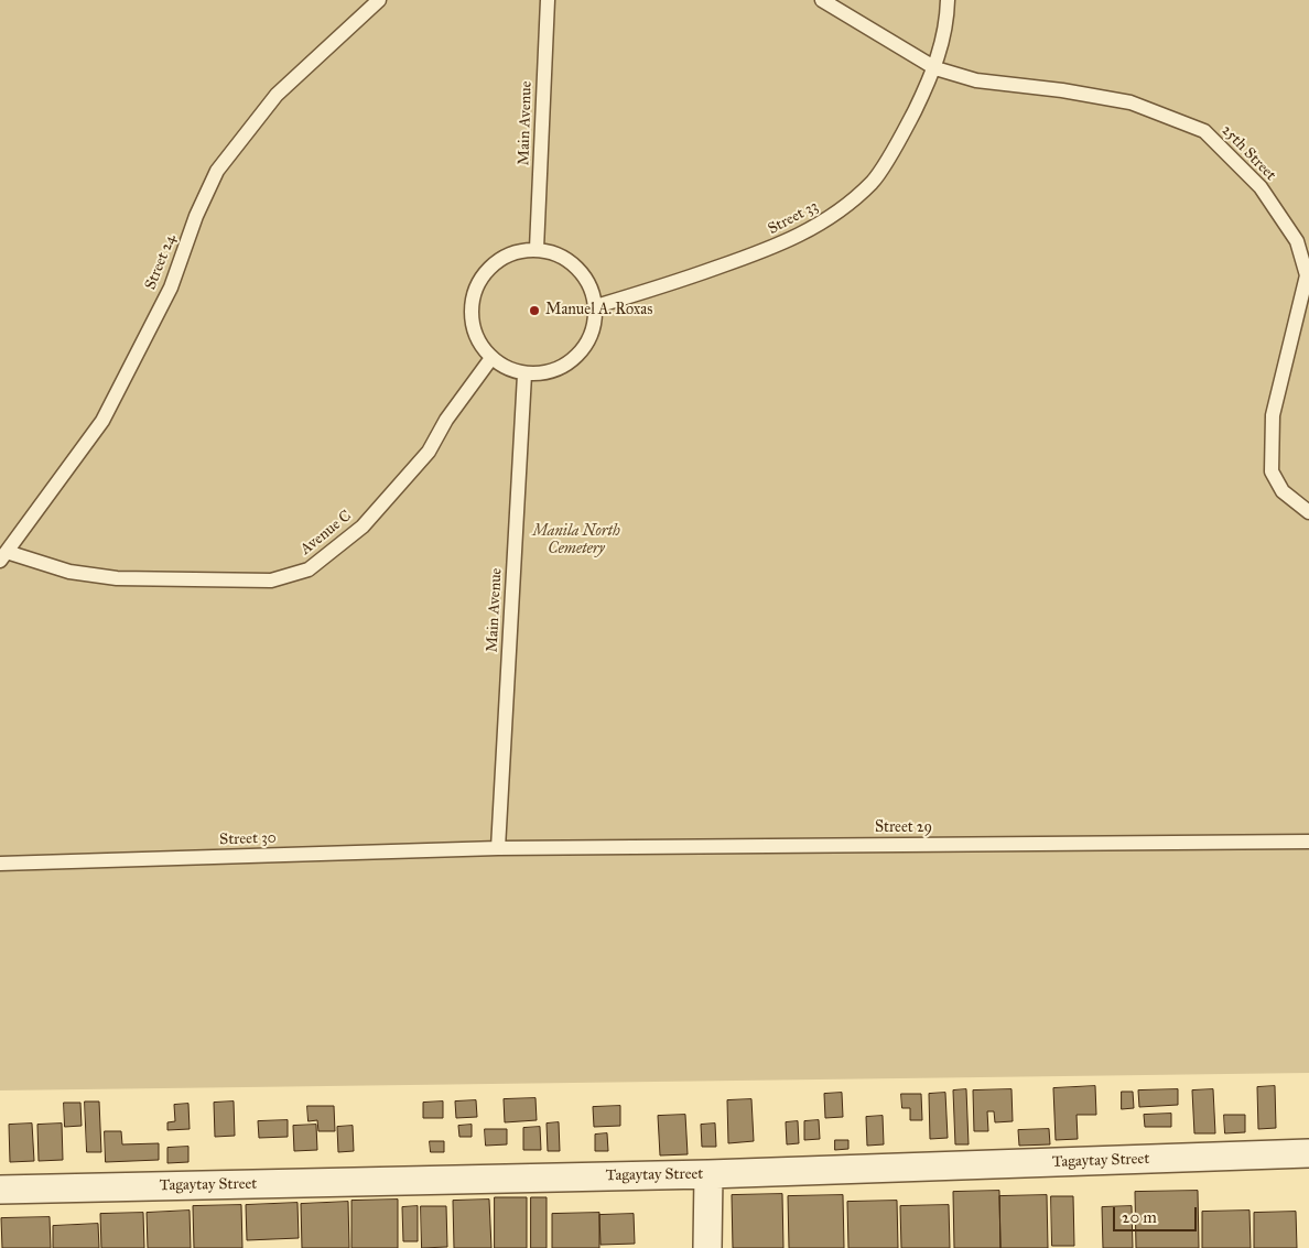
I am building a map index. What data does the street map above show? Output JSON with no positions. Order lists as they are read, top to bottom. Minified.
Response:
{"streets":{"street":["Tagaytay Street"],"lane":["Main Avenue","25th Street","Street 33","Street 24","Avenue C","Street 29","Street 30"]},"crossings":[["Main Avenue","Street 33"],["Main Avenue","Avenue C"],["Main Avenue","Street 29"],["Main Avenue","Street 30"],["25th Street","Street 33"],["Street 33","Avenue C"],["Street 24","Avenue C"],["Street 29","Street 30"]],"parks":["Manila North Cemetery"],"places":["Manuel A. Roxas"],"scale_bar":"20 m"}
